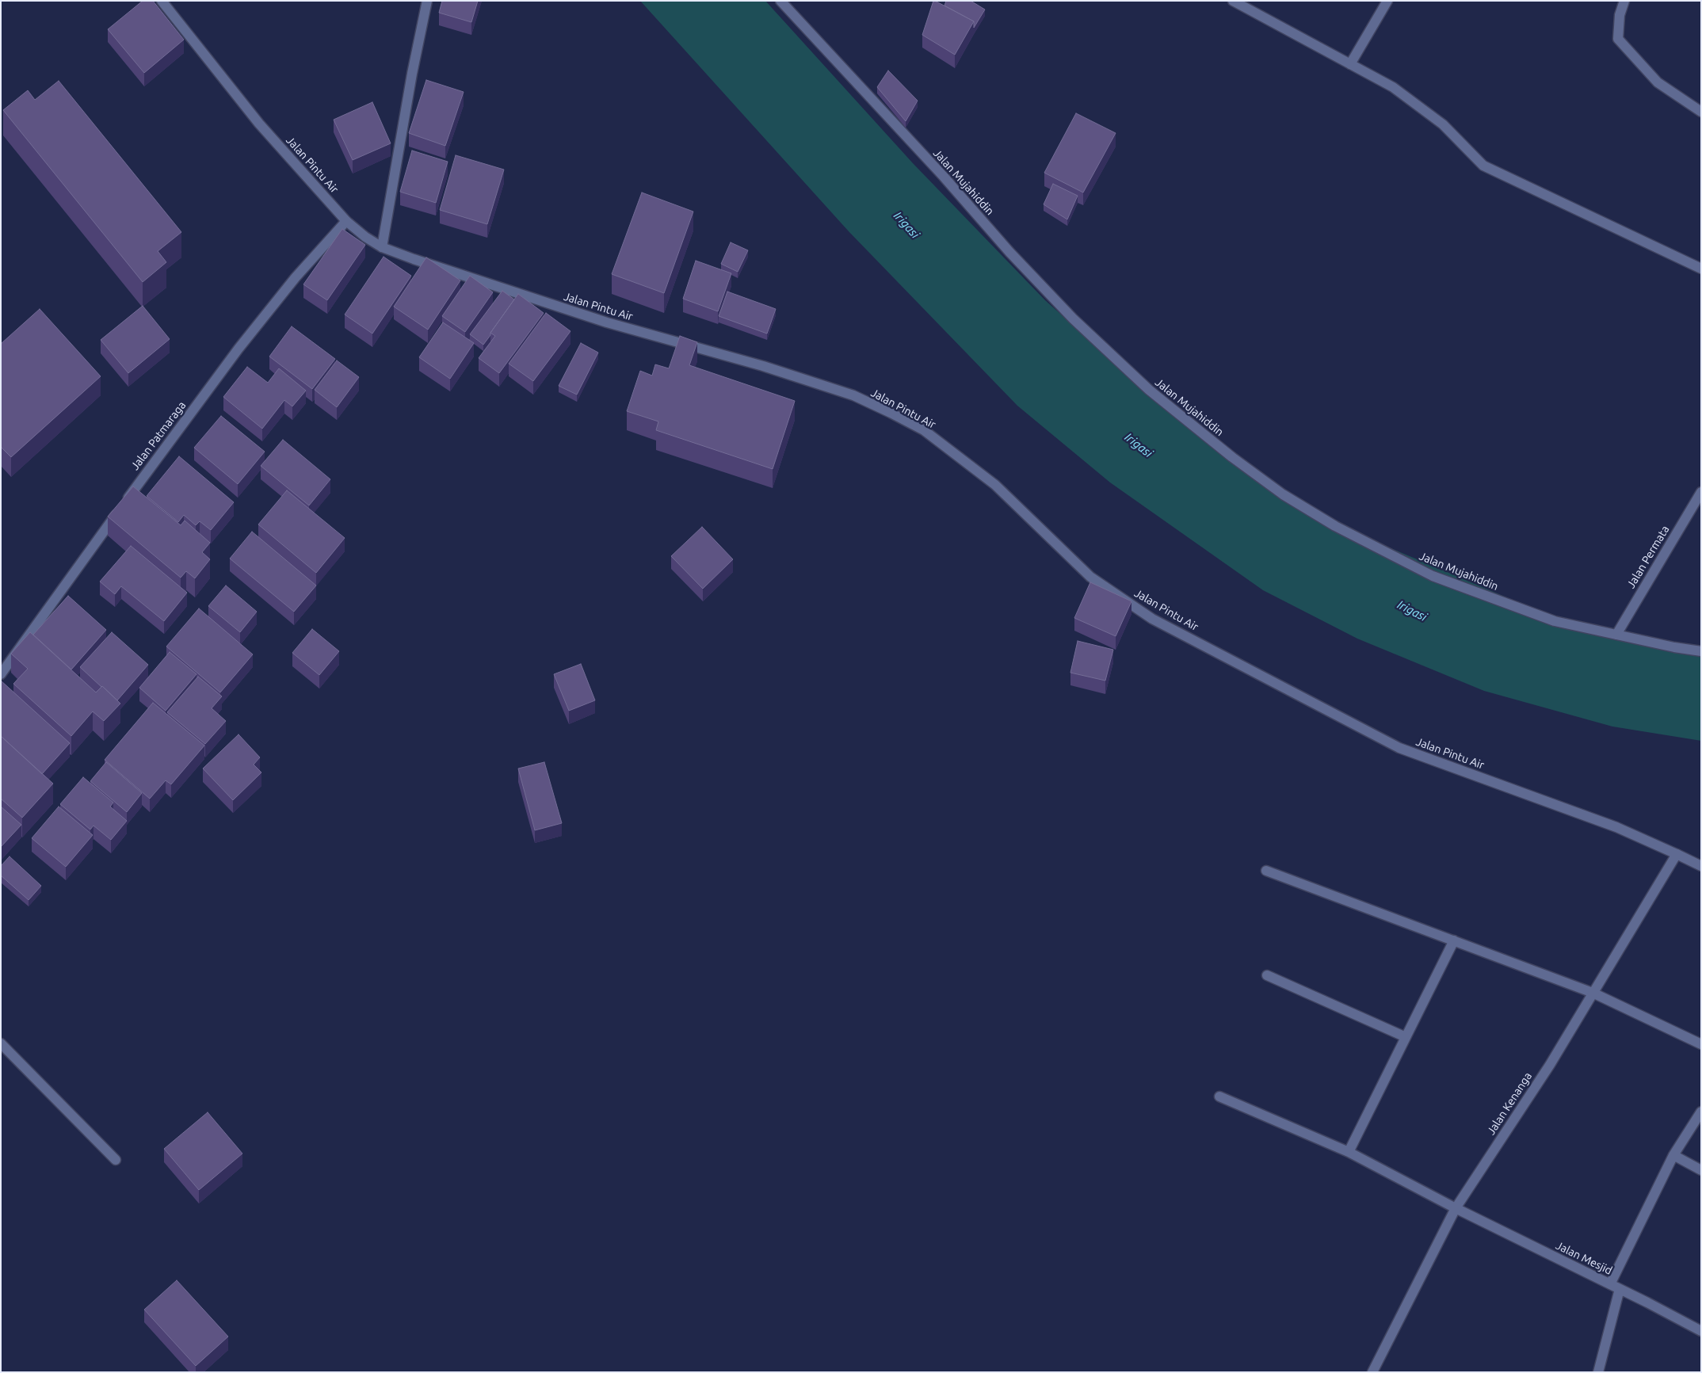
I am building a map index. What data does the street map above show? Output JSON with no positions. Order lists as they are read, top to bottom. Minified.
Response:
{"streets":{"street":["Jalan Pintu Air","Jalan Mujahiddin","Jalan Patmaraga","Jalan Permata","Jalan Kenanga","Jalan Mesjid"]},"crossings":[["Jalan Pintu Air","Jalan Patmaraga"],["Jalan Pintu Air","Jalan Kenanga"],["Jalan Mujahiddin","Jalan Permata"],["Jalan Kenanga","Jalan Mesjid"]],"water":["Irigasi"]}
